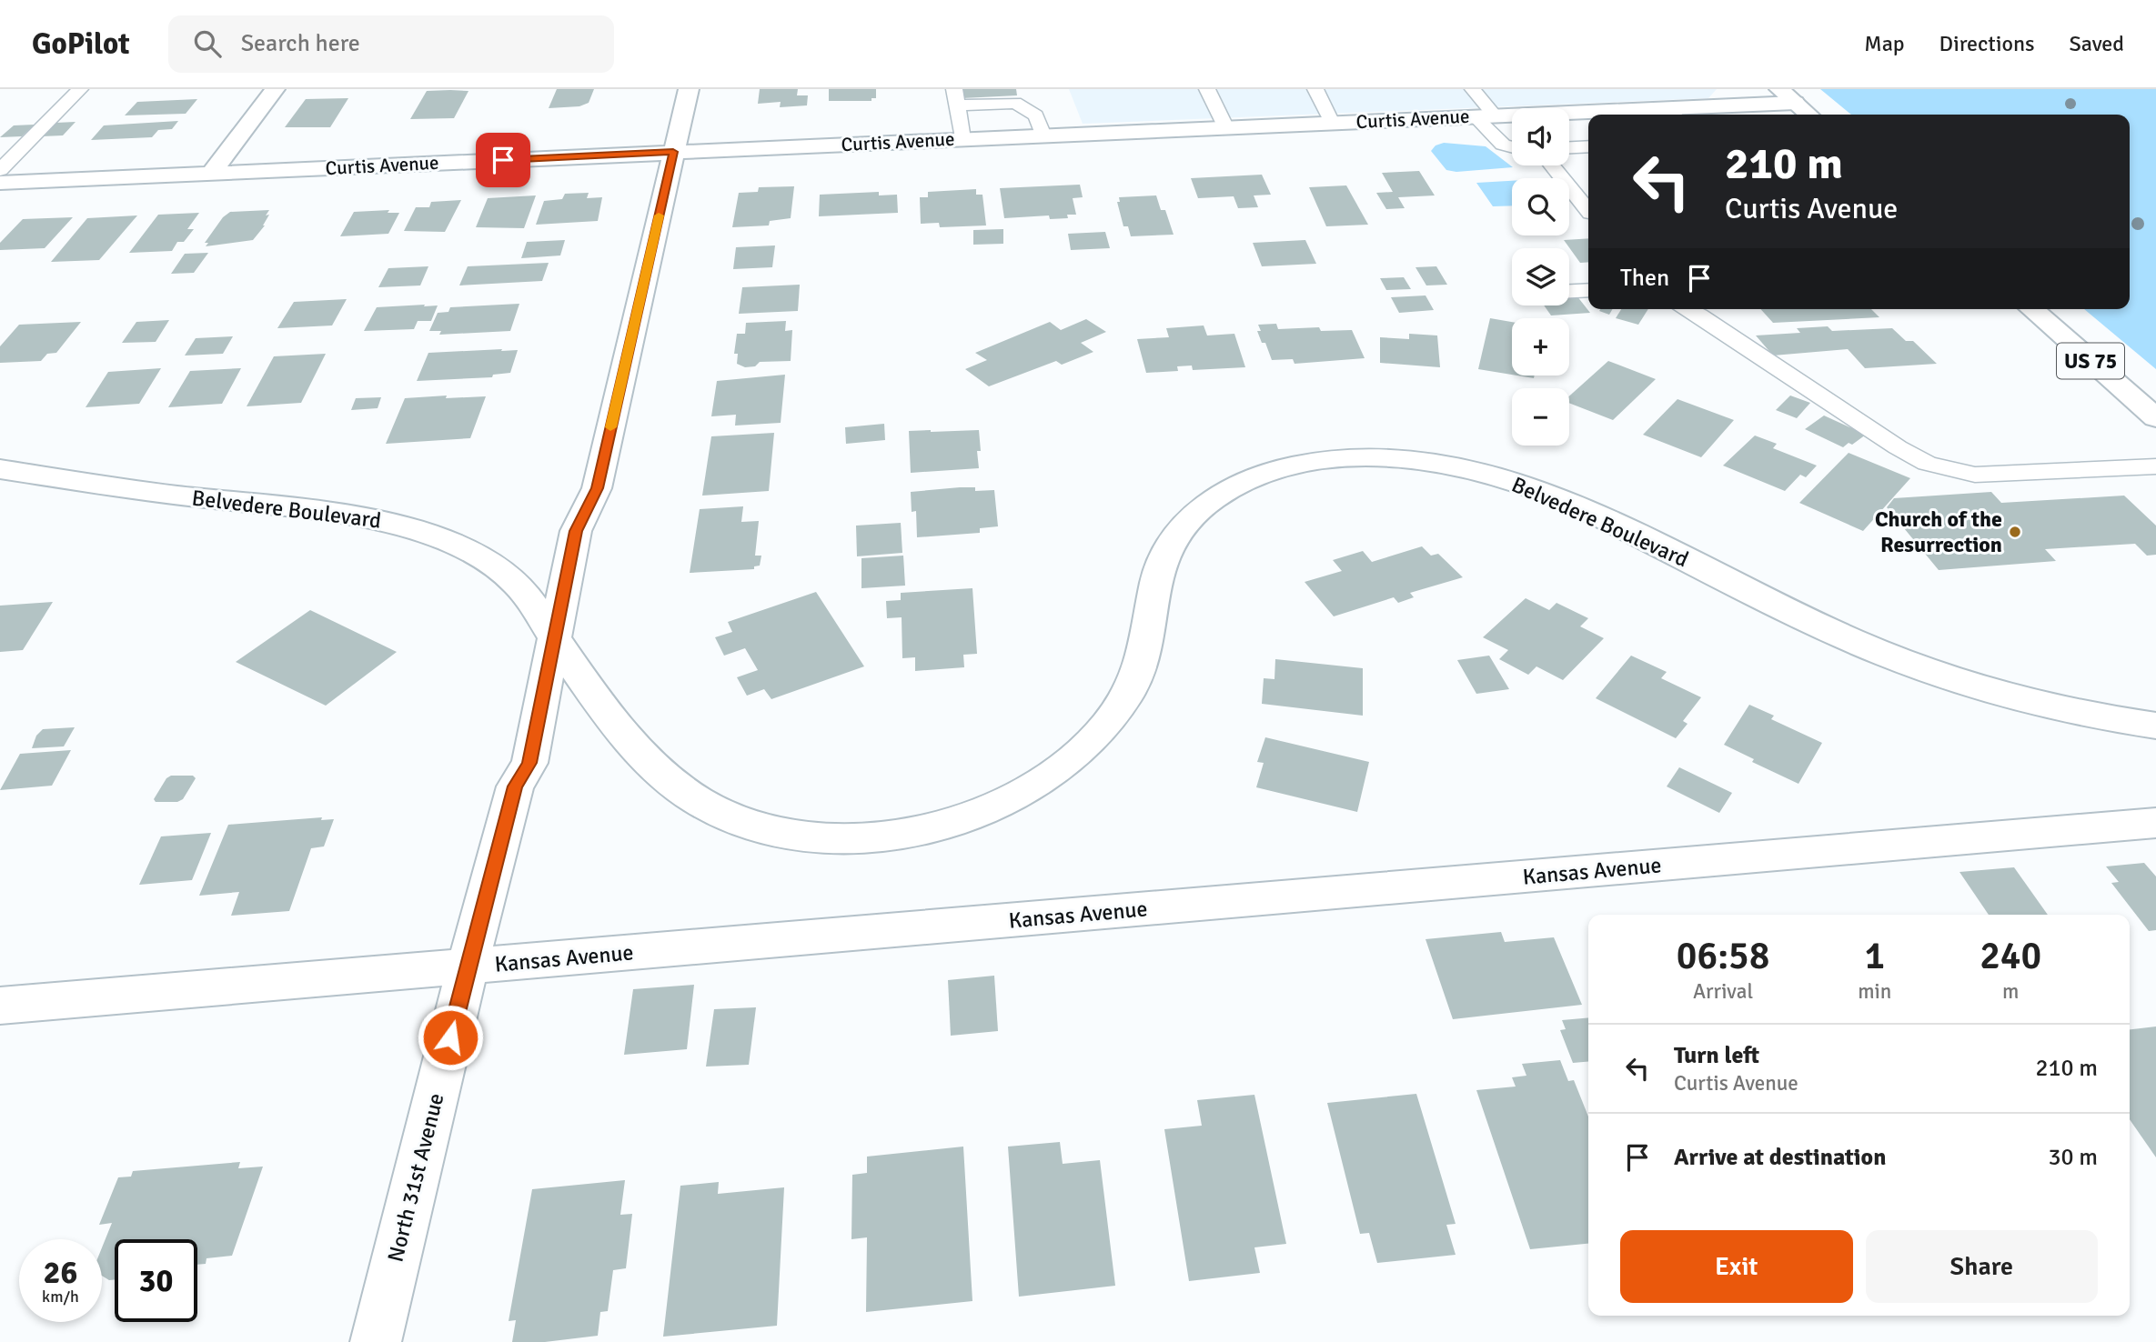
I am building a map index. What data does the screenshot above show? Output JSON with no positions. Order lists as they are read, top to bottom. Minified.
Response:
{"streets":{"main road":["Curtis Avenue","US 75","Belvedere Boulevard","Kansas Avenue","North 31st Avenue"]},"crossings":[["Curtis Avenue","North 31st Avenue"],["Belvedere Boulevard","North 31st Avenue"],["Kansas Avenue","North 31st Avenue"]],"places":["Church of the Resurrection"],"page":{"header":"GoPilot","search":"Search here","nav":["Map","Directions","Saved"],"map_buttons":["+","−"],"turn":["210 m","Curtis Avenue"],"then":"Then","eta":["06:58","Arrival","1","min","240","m"],"list":[{"name":"Turn left","note":"Curtis Avenue","value":"210 m"},{"name":"Arrive at destination","value":"30 m"}],"buttons":["Exit","Share"],"speed":"26 km/h","limit":"30"}}
